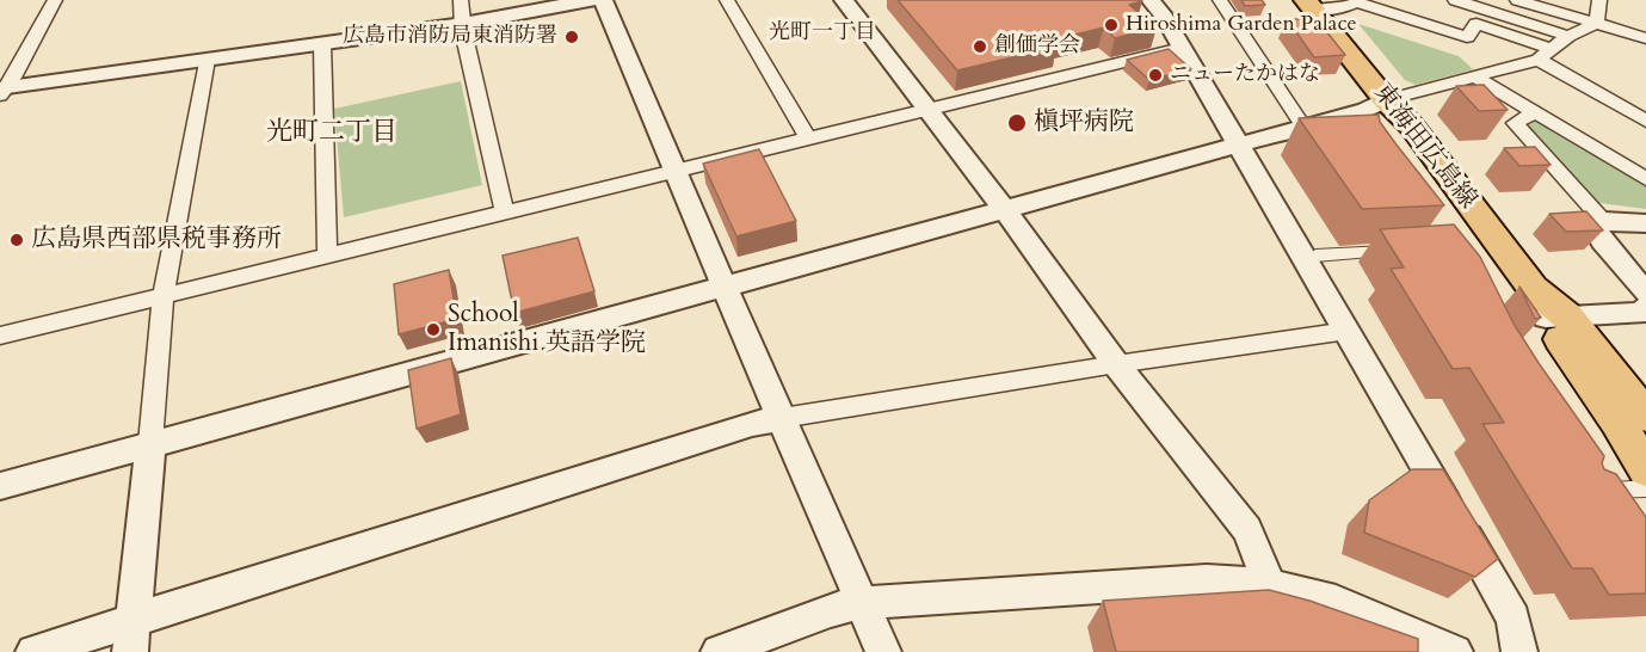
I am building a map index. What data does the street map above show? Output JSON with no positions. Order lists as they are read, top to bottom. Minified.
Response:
{"streets":{"main road":["東海田広島線"]},"districts":["光町一丁目","光町二丁目"],"places":["Hiroshima Garden Palace","広島市消防局東消防署","創価学会","ニューたかはな","槇坪病院","広島県西部県税事務所","School Imanishi 英語学院"]}
